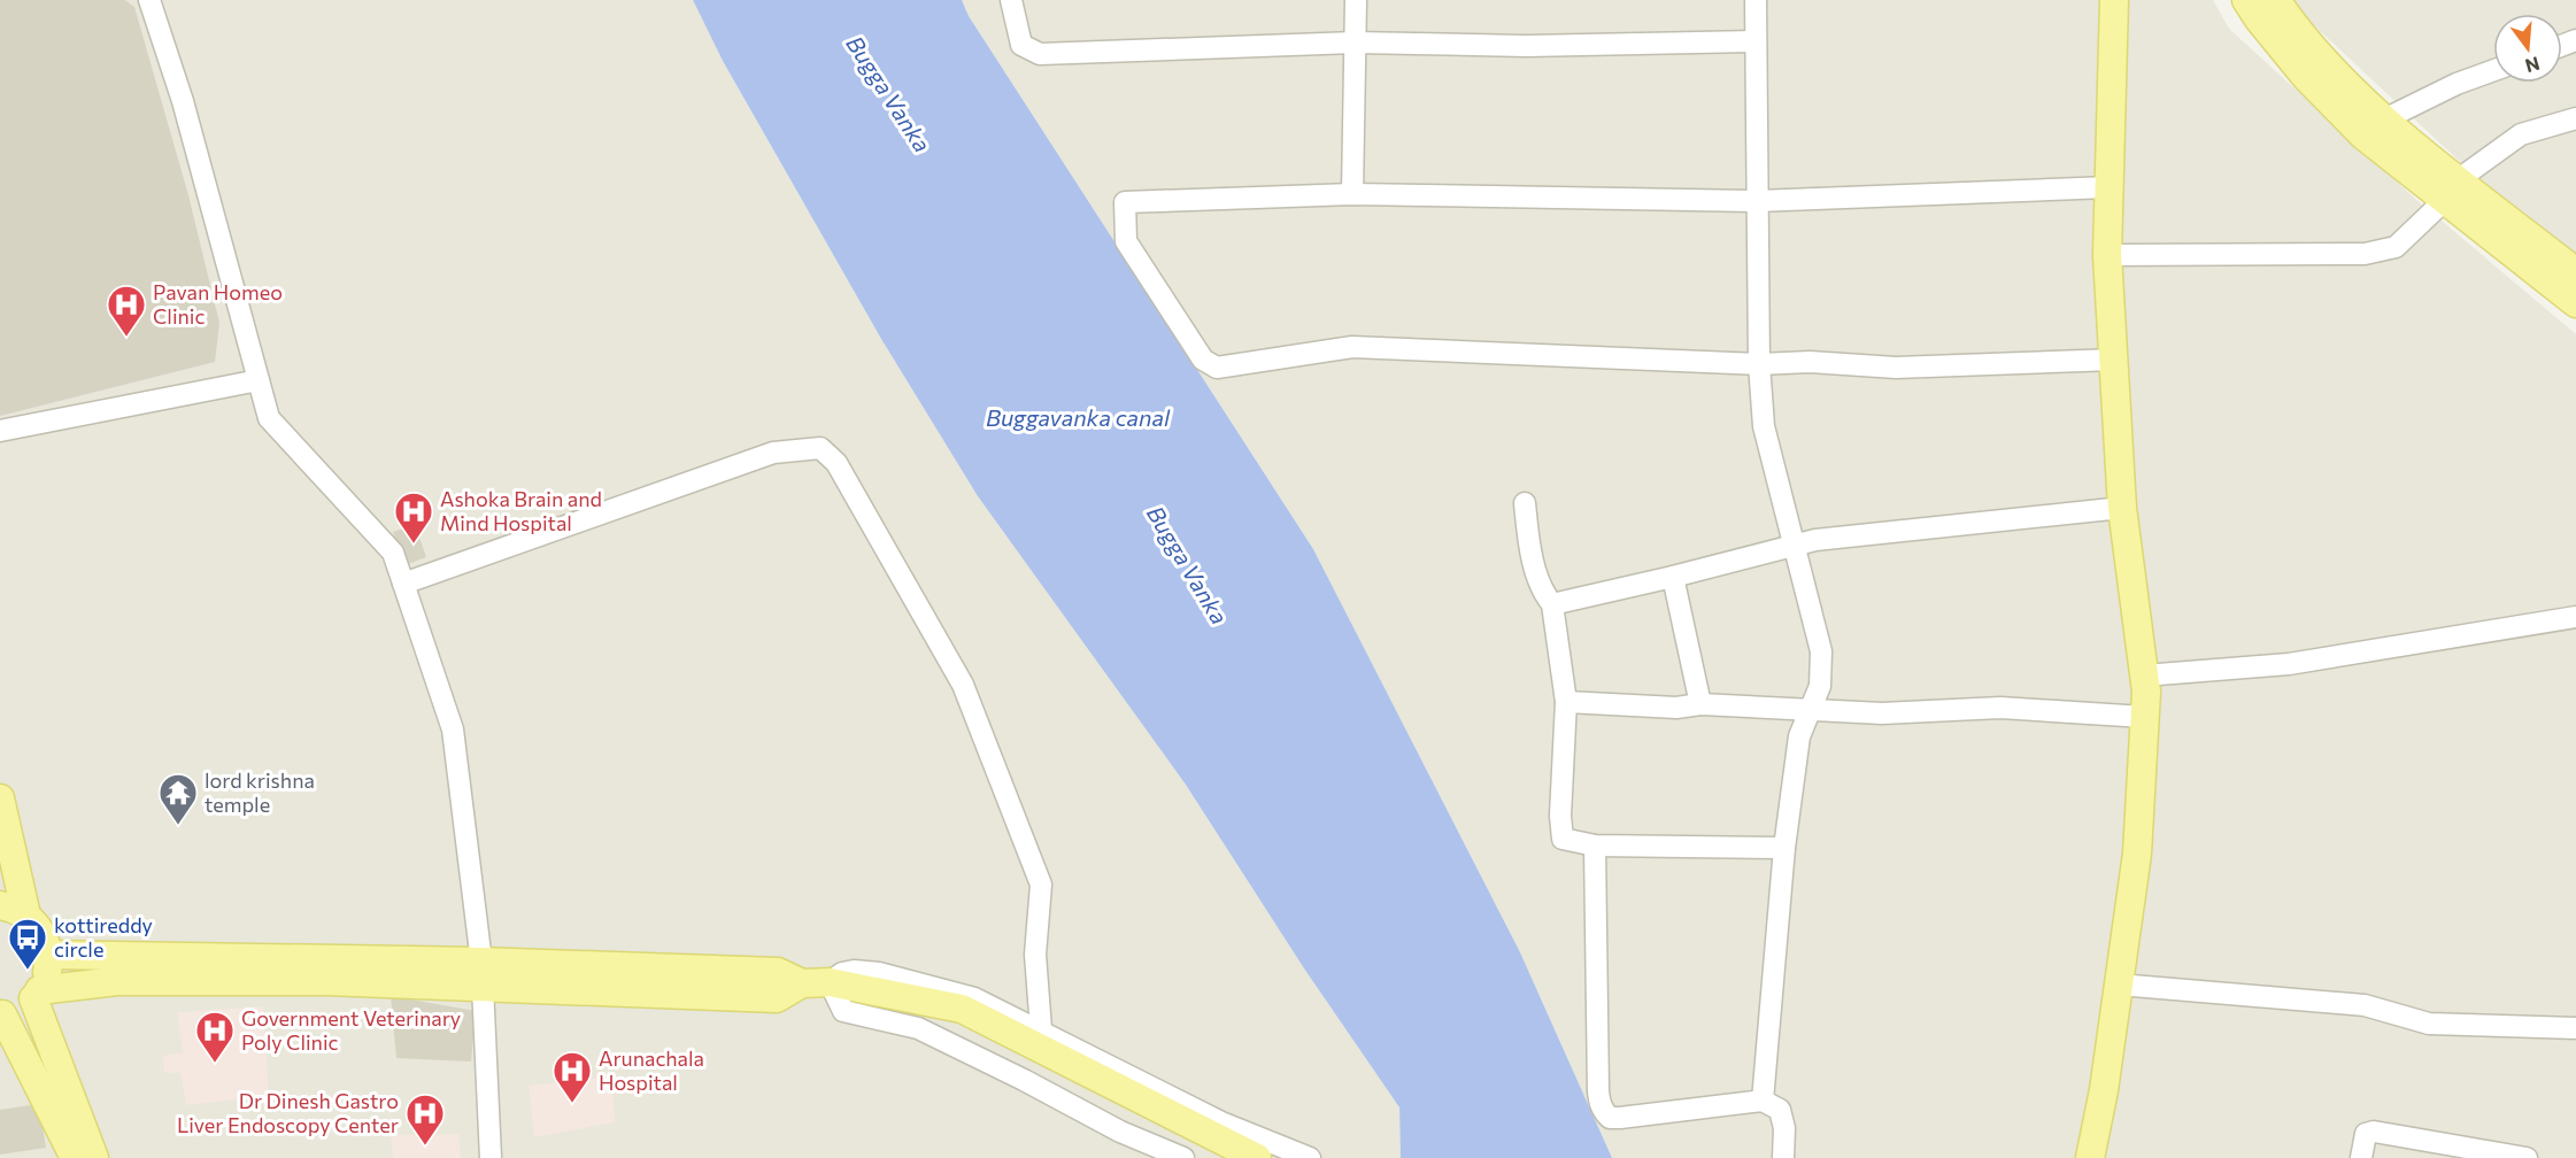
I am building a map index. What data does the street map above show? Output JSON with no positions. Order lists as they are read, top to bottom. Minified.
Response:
{"water":["Bugga Vanka","Buggavanka canal"],"places":{"hospital":["Pavan Homeo Clinic","Ashoka Brain and Mind Hospital","Government Veterinary Poly Clinic","Arunachala Hospital","Dr Dinesh Gastro Liver Endoscopy Center"],"temple":["lord krishna temple"],"bus stop":["kottireddy circle"]},"north":"bottom"}
